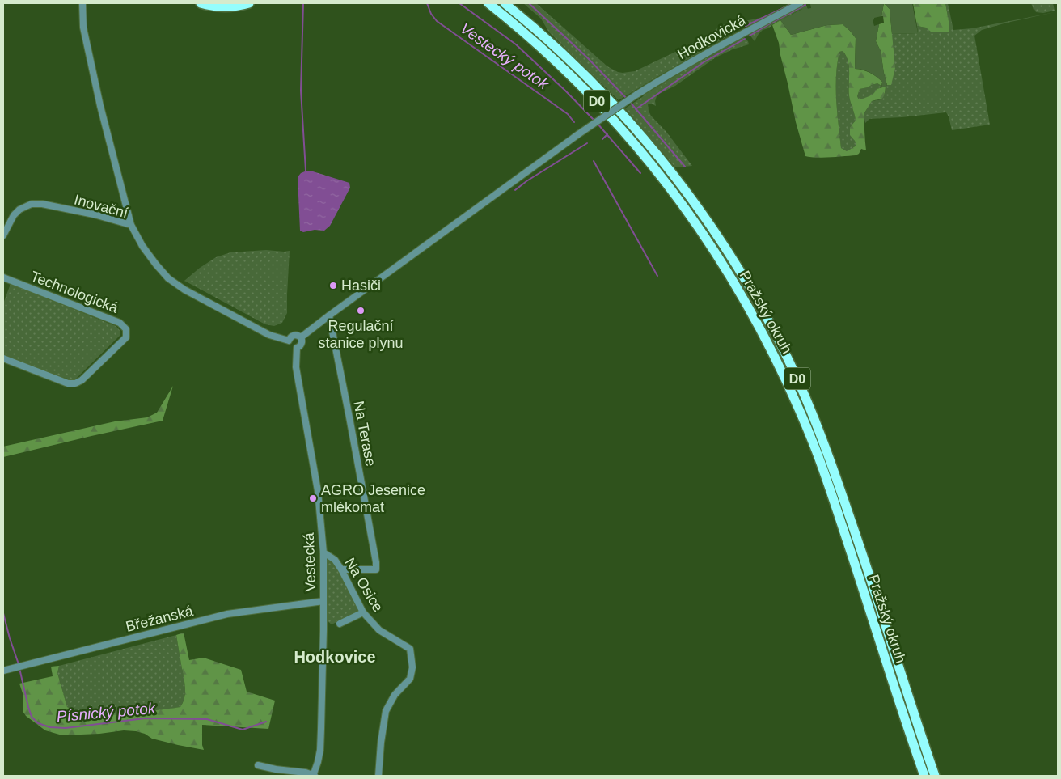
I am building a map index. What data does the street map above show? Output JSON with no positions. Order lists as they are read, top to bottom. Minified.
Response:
{"streets":{"highway":["D0","Pražský okruh"],"street":["Hodkovická","Inovační","Technologická","Na Terase","Vestecká","Na Osice","Břežanská"]},"crossings":[["Hodkovická","Na Terase"],["Inovační","Vestecká"],["Na Terase","Na Osice"],["Vestecká","Na Osice"],["Vestecká","Břežanská"]],"districts":["Hodkovice"],"water":["Vestecký potok","Písnický potok"],"places":["Hasiči","Regulační stanice plynu","AGRO Jesenice mlékomat"]}
